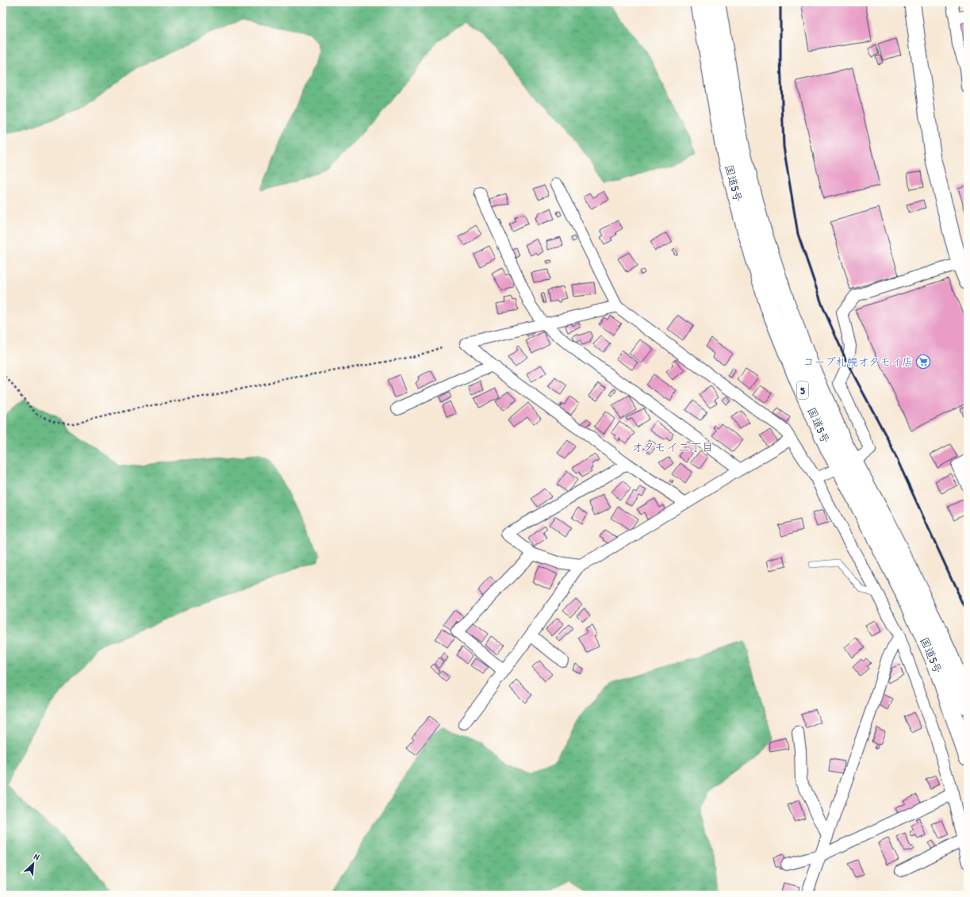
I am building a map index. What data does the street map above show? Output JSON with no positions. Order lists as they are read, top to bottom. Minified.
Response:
{"streets":{"highway":["国道5号","5"]},"districts":["オタモイ二丁目"],"places":{"supermarket":["コープ札幌オタモイ店"]},"north":"top right"}
